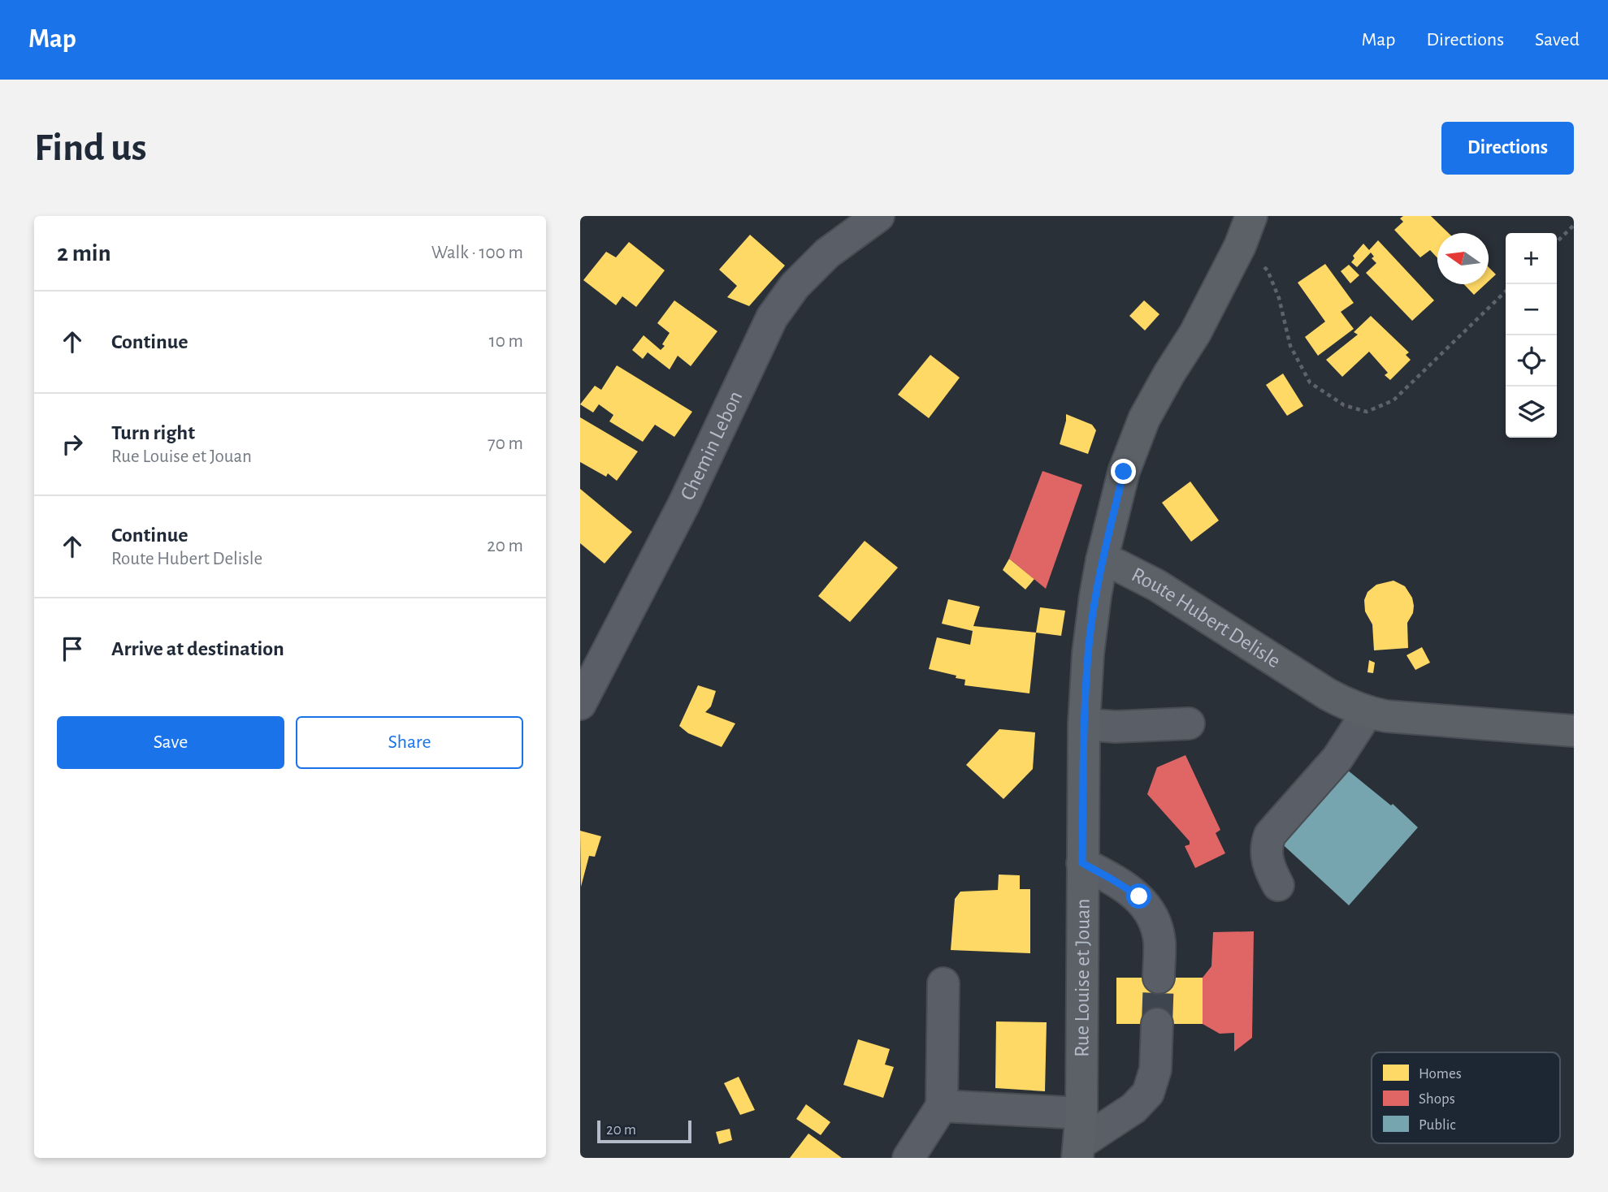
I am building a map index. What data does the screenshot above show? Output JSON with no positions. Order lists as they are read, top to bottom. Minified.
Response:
{"streets":{"main road":["Route Hubert Delisle","Rue Louise et Jouan"],"street":["Chemin Lebon"]},"crossings":[["Route Hubert Delisle","Rue Louise et Jouan"]],"legend":["Homes","Shops","Public"],"scale_bar":"20 m","north":"left","page":{"header":"Map","nav":["Map","Directions","Saved"],"buttons":["Directions",["Save","Share"]],"title":"Find us","heading":["2 min","Walk · 100 m"],"map_buttons":["+","−"],"list":[["Continue","10 m"],["Turn right","Rue Louise et Jouan","70 m"],["Continue","Route Hubert Delisle","20 m"],"Arrive at destination"],"scale":"20 m"}}
